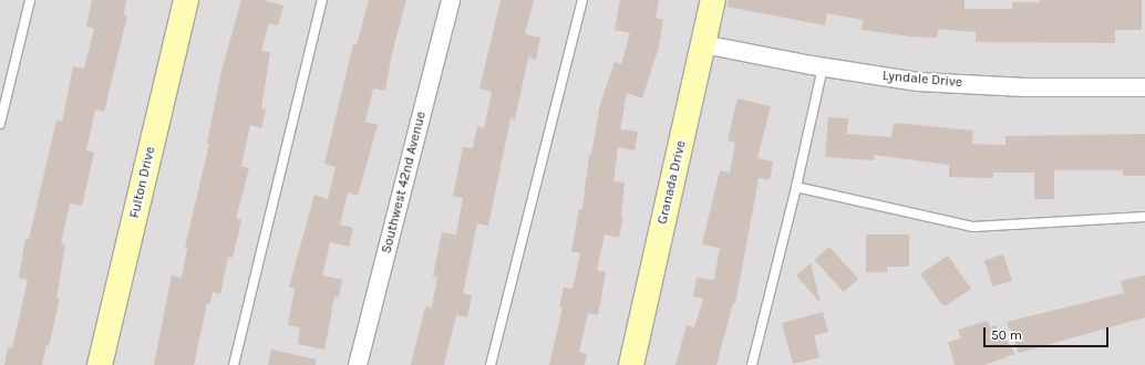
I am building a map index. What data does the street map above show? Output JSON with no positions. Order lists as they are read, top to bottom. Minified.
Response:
{"streets":{"main road":["Fulton Drive","Granada Drive"],"street":["Lyndale Drive","Southwest 42nd Avenue"]},"crossings":[["Lyndale Drive","Granada Drive"]],"scale_bar":"50 m"}
